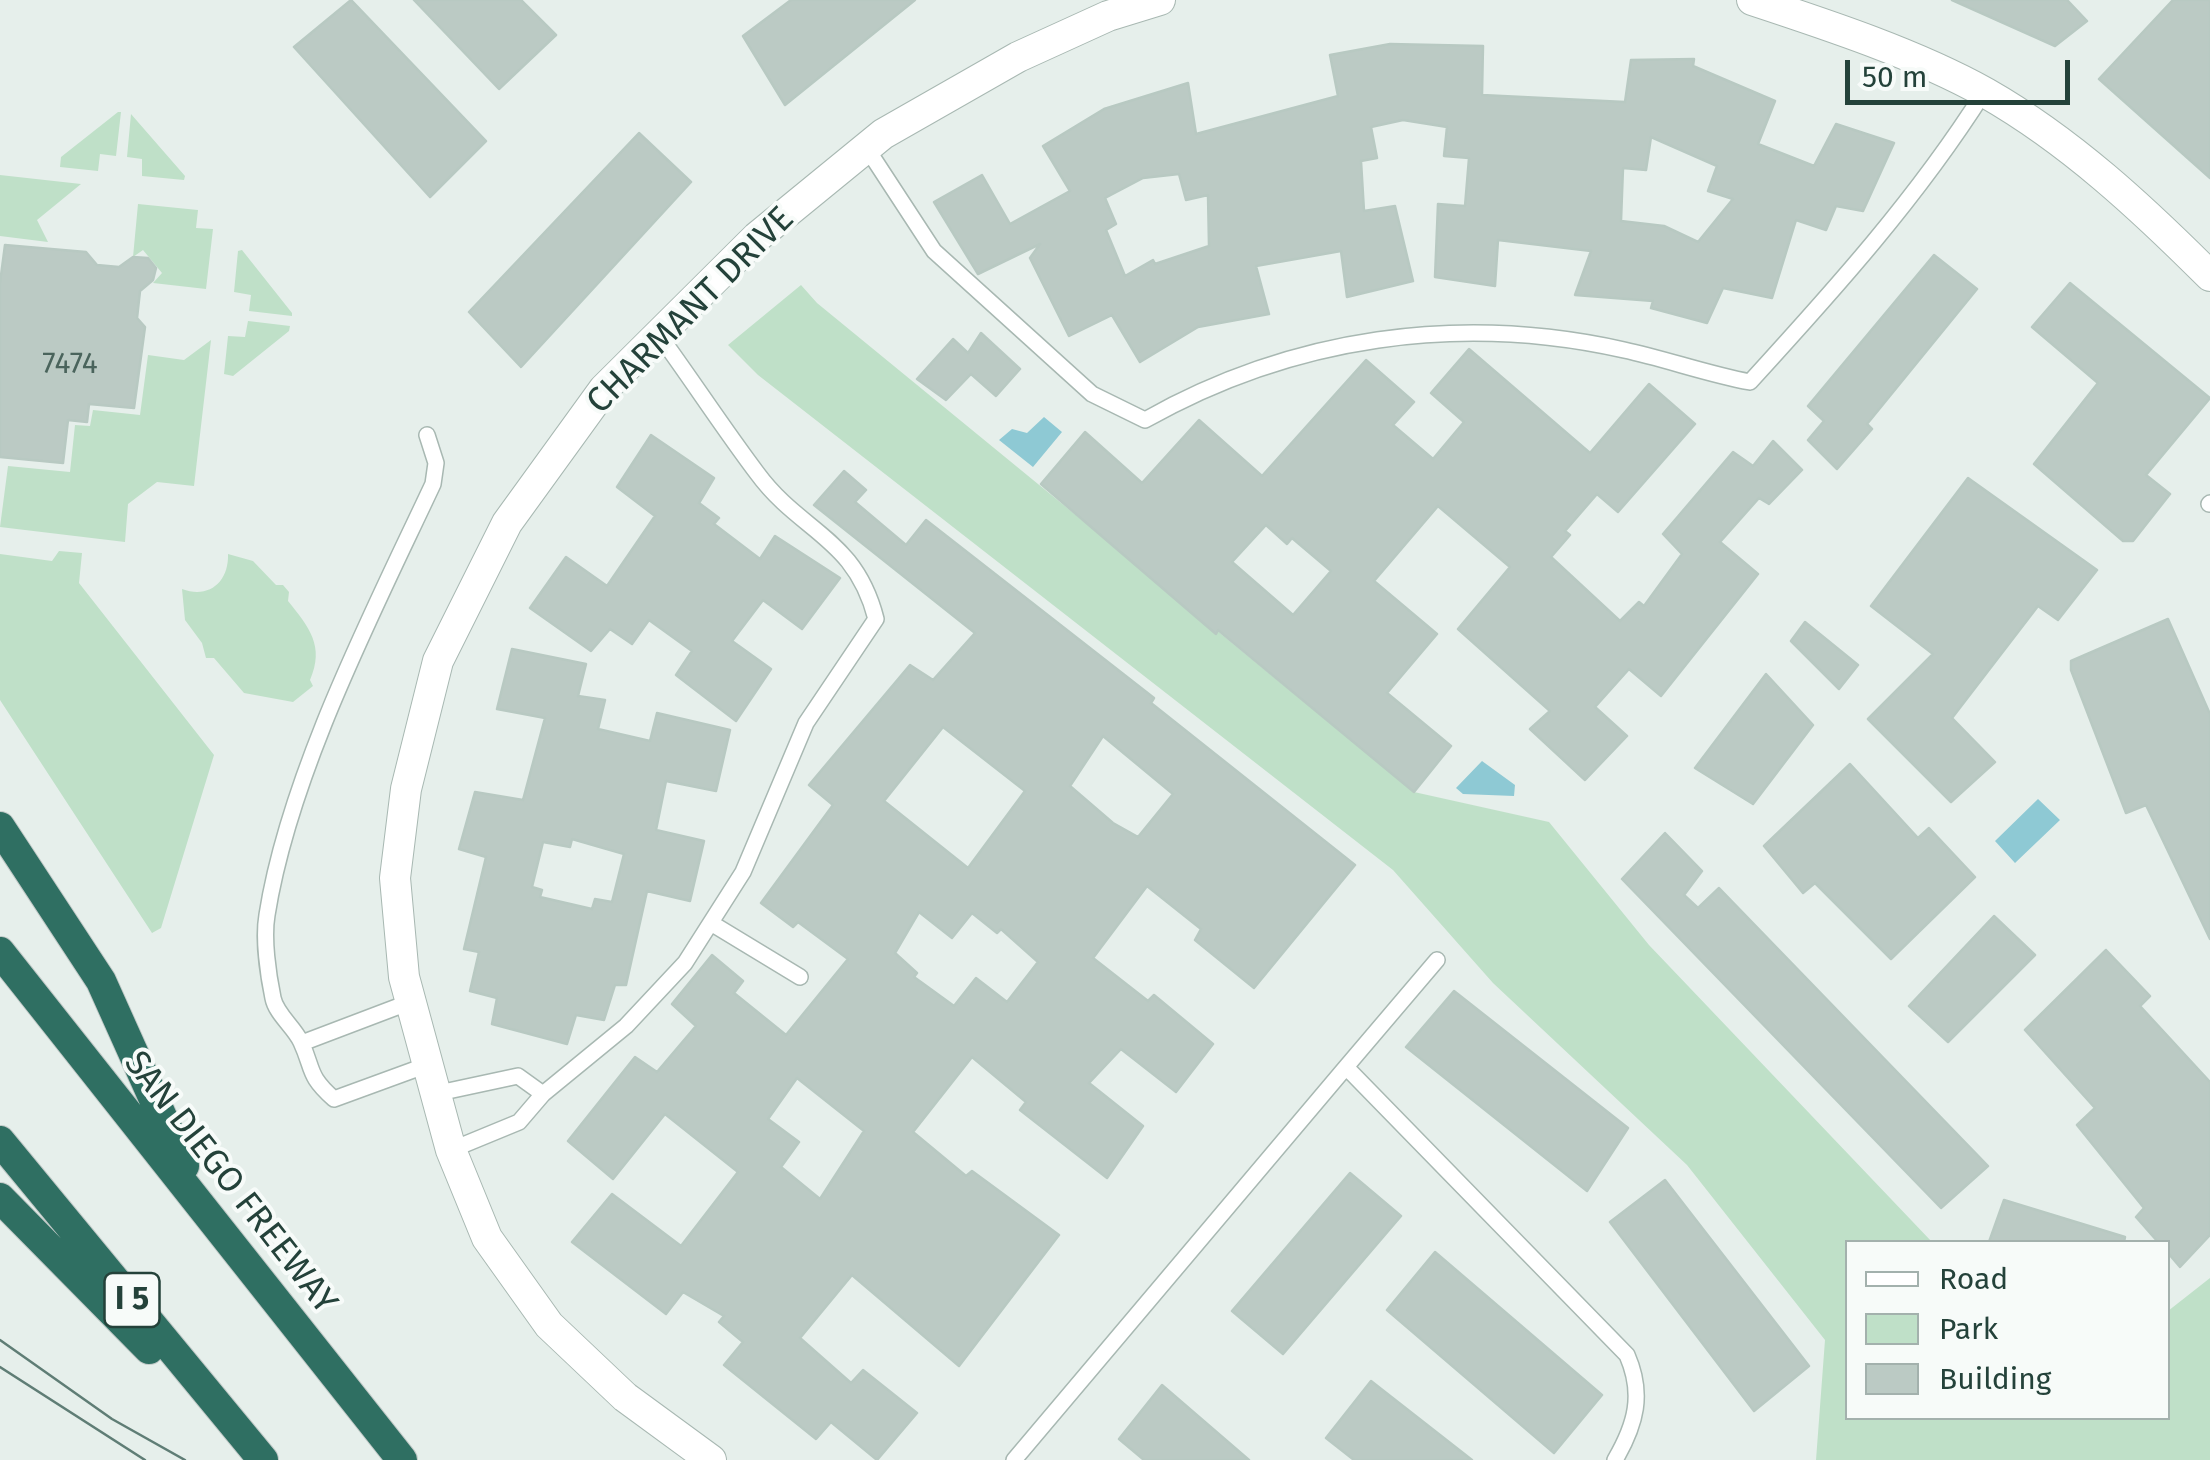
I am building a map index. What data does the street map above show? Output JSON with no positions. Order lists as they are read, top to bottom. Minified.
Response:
{"streets":{"highway":["SAN DIEGO FREEWAY","I 5"],"street":["CHARMANT DRIVE"]},"house_numbers":["7474"],"legend":["Road","Park","Building"],"scale_bar":"50 m"}
